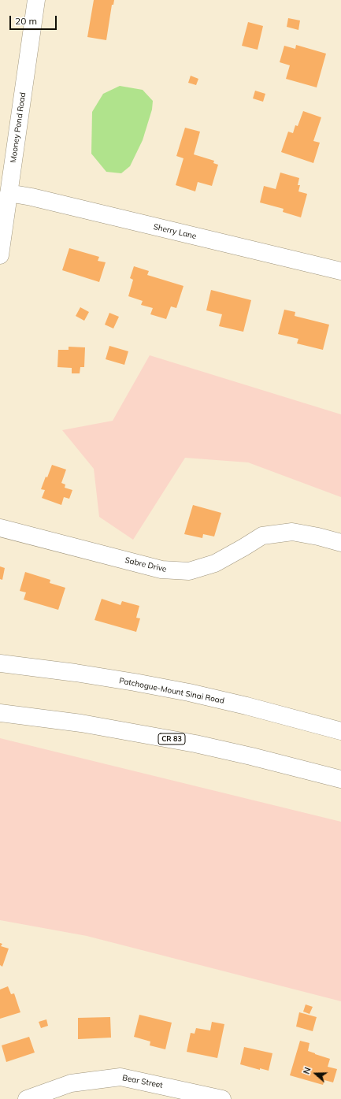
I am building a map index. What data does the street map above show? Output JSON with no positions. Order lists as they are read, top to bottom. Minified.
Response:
{"streets":{"main road":["Mooney Pond Road","Sherry Lane","Sabre Drive","Patchogue-Mount Sinai Road","CR 83","Bear Street"]},"crossings":[["Mooney Pond Road","Sherry Lane"]],"scale_bar":"20 m","north":"left"}
